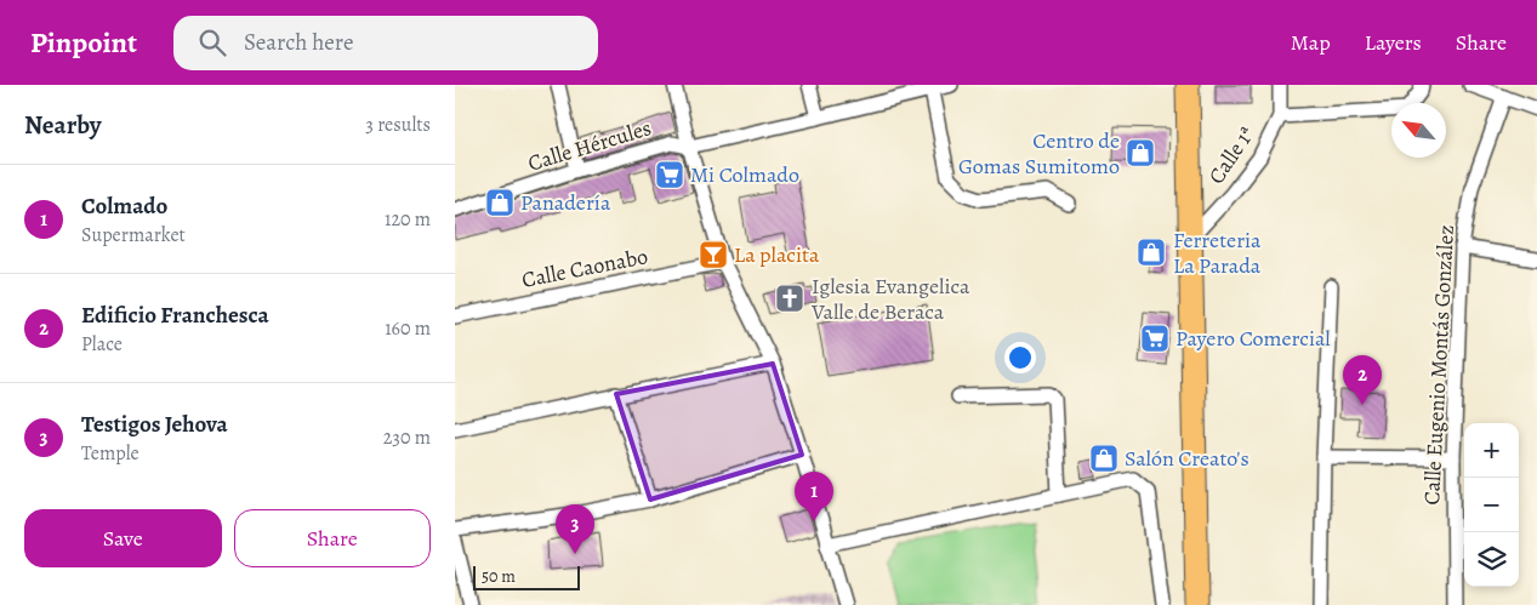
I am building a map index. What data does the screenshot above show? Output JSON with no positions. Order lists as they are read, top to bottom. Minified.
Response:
{"streets":{"street":["Calle Hércules","Calle 1ª","Calle Caonabo","Calle Eugenio Montás González"]},"places":{"shop":["Centro de Gomas Sumitomo","Panadería","Ferreteria La Parada","Salón Creato's"],"supermarket":["Mi Colmado","Payero Comercial"],"bar":["La placita"],"church":["Iglesia Evangelica Valle de Beraca"]},"scale_bar":"50 m","north":"top left","page":{"header":"Pinpoint","search":"Search here","nav":["Map","Layers","Share"],"heading":["Nearby","3 results"],"list":[{"mark":"1","name":"Colmado","note":"Supermarket","value":"120 m"},{"mark":"2","name":"Edificio Franchesca","note":"Place","value":"160 m"},{"mark":"3","name":"Testigos Jehova","note":"Temple","value":"230 m"}],"pins":["2","1","3"],"map_buttons":["+","−"],"buttons":["Save","Share"],"scale":"50 m"}}
